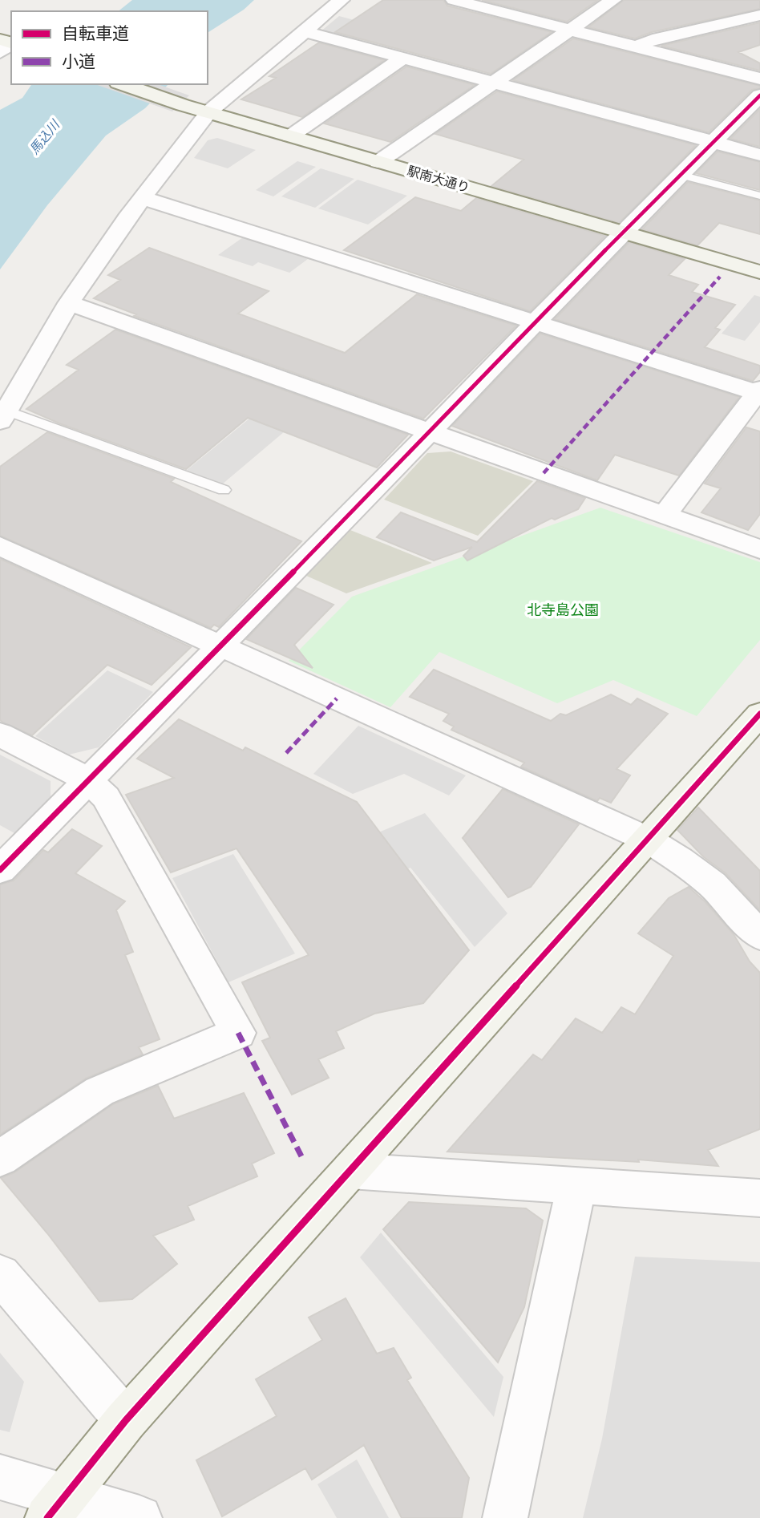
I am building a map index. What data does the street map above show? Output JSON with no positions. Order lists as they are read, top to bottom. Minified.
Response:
{"streets":{"street":["駅南大通り"]},"water":["馬込川"],"parks":["北寺島公園"],"legend":["自転車道","小道"]}
